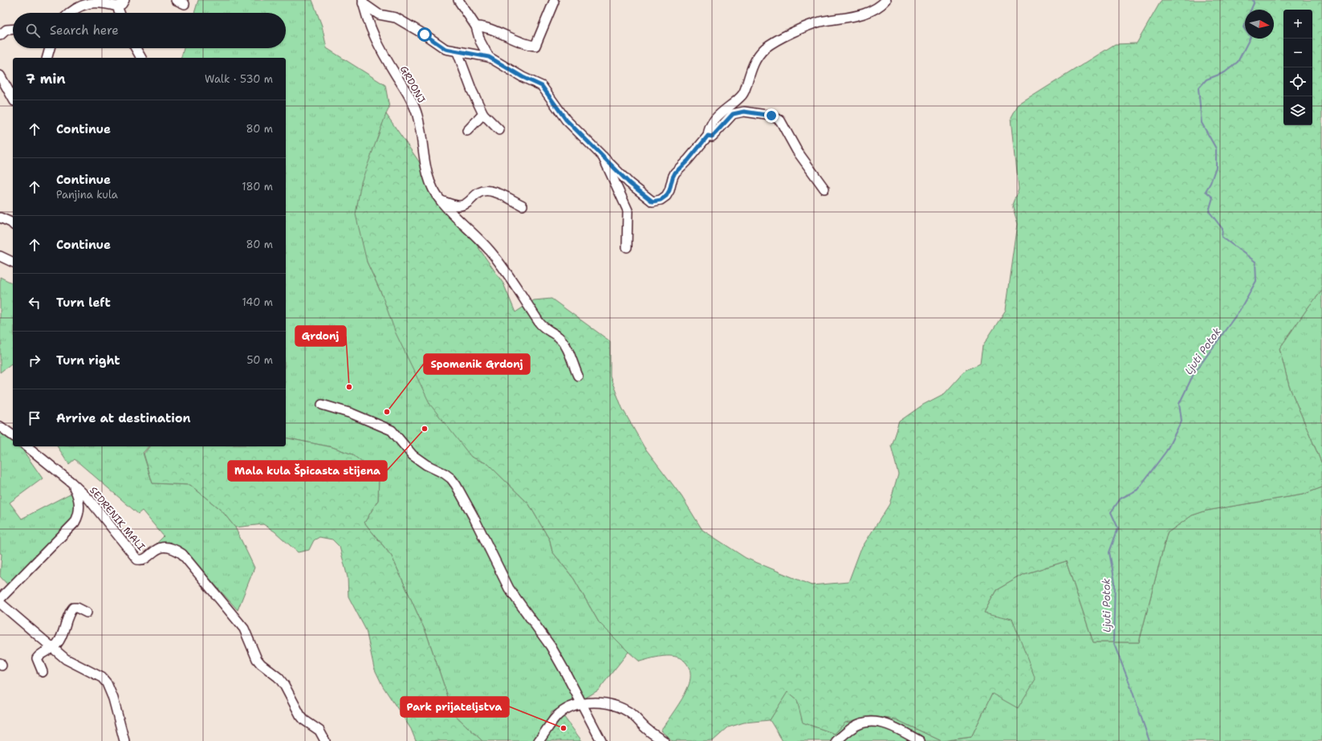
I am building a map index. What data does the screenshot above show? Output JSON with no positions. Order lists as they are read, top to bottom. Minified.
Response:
{"streets":{"street":["GRDONJ","SEDRENIK MALI"]},"water":["Ljuti Potok"],"places":["Grdonj","Spomenik Grdonj","Mala kula Špicasta stijena","Park prijateljstva"],"north":"right","page":{"map_buttons":["+","−"],"search":"Search here","heading":["7 min","Walk · 530 m"],"list":[["Continue","80 m"],["Continue","Panjina kula","180 m"],["Continue","80 m"],["Turn left","140 m"],["Turn right","50 m"],"Arrive at destination"]}}
